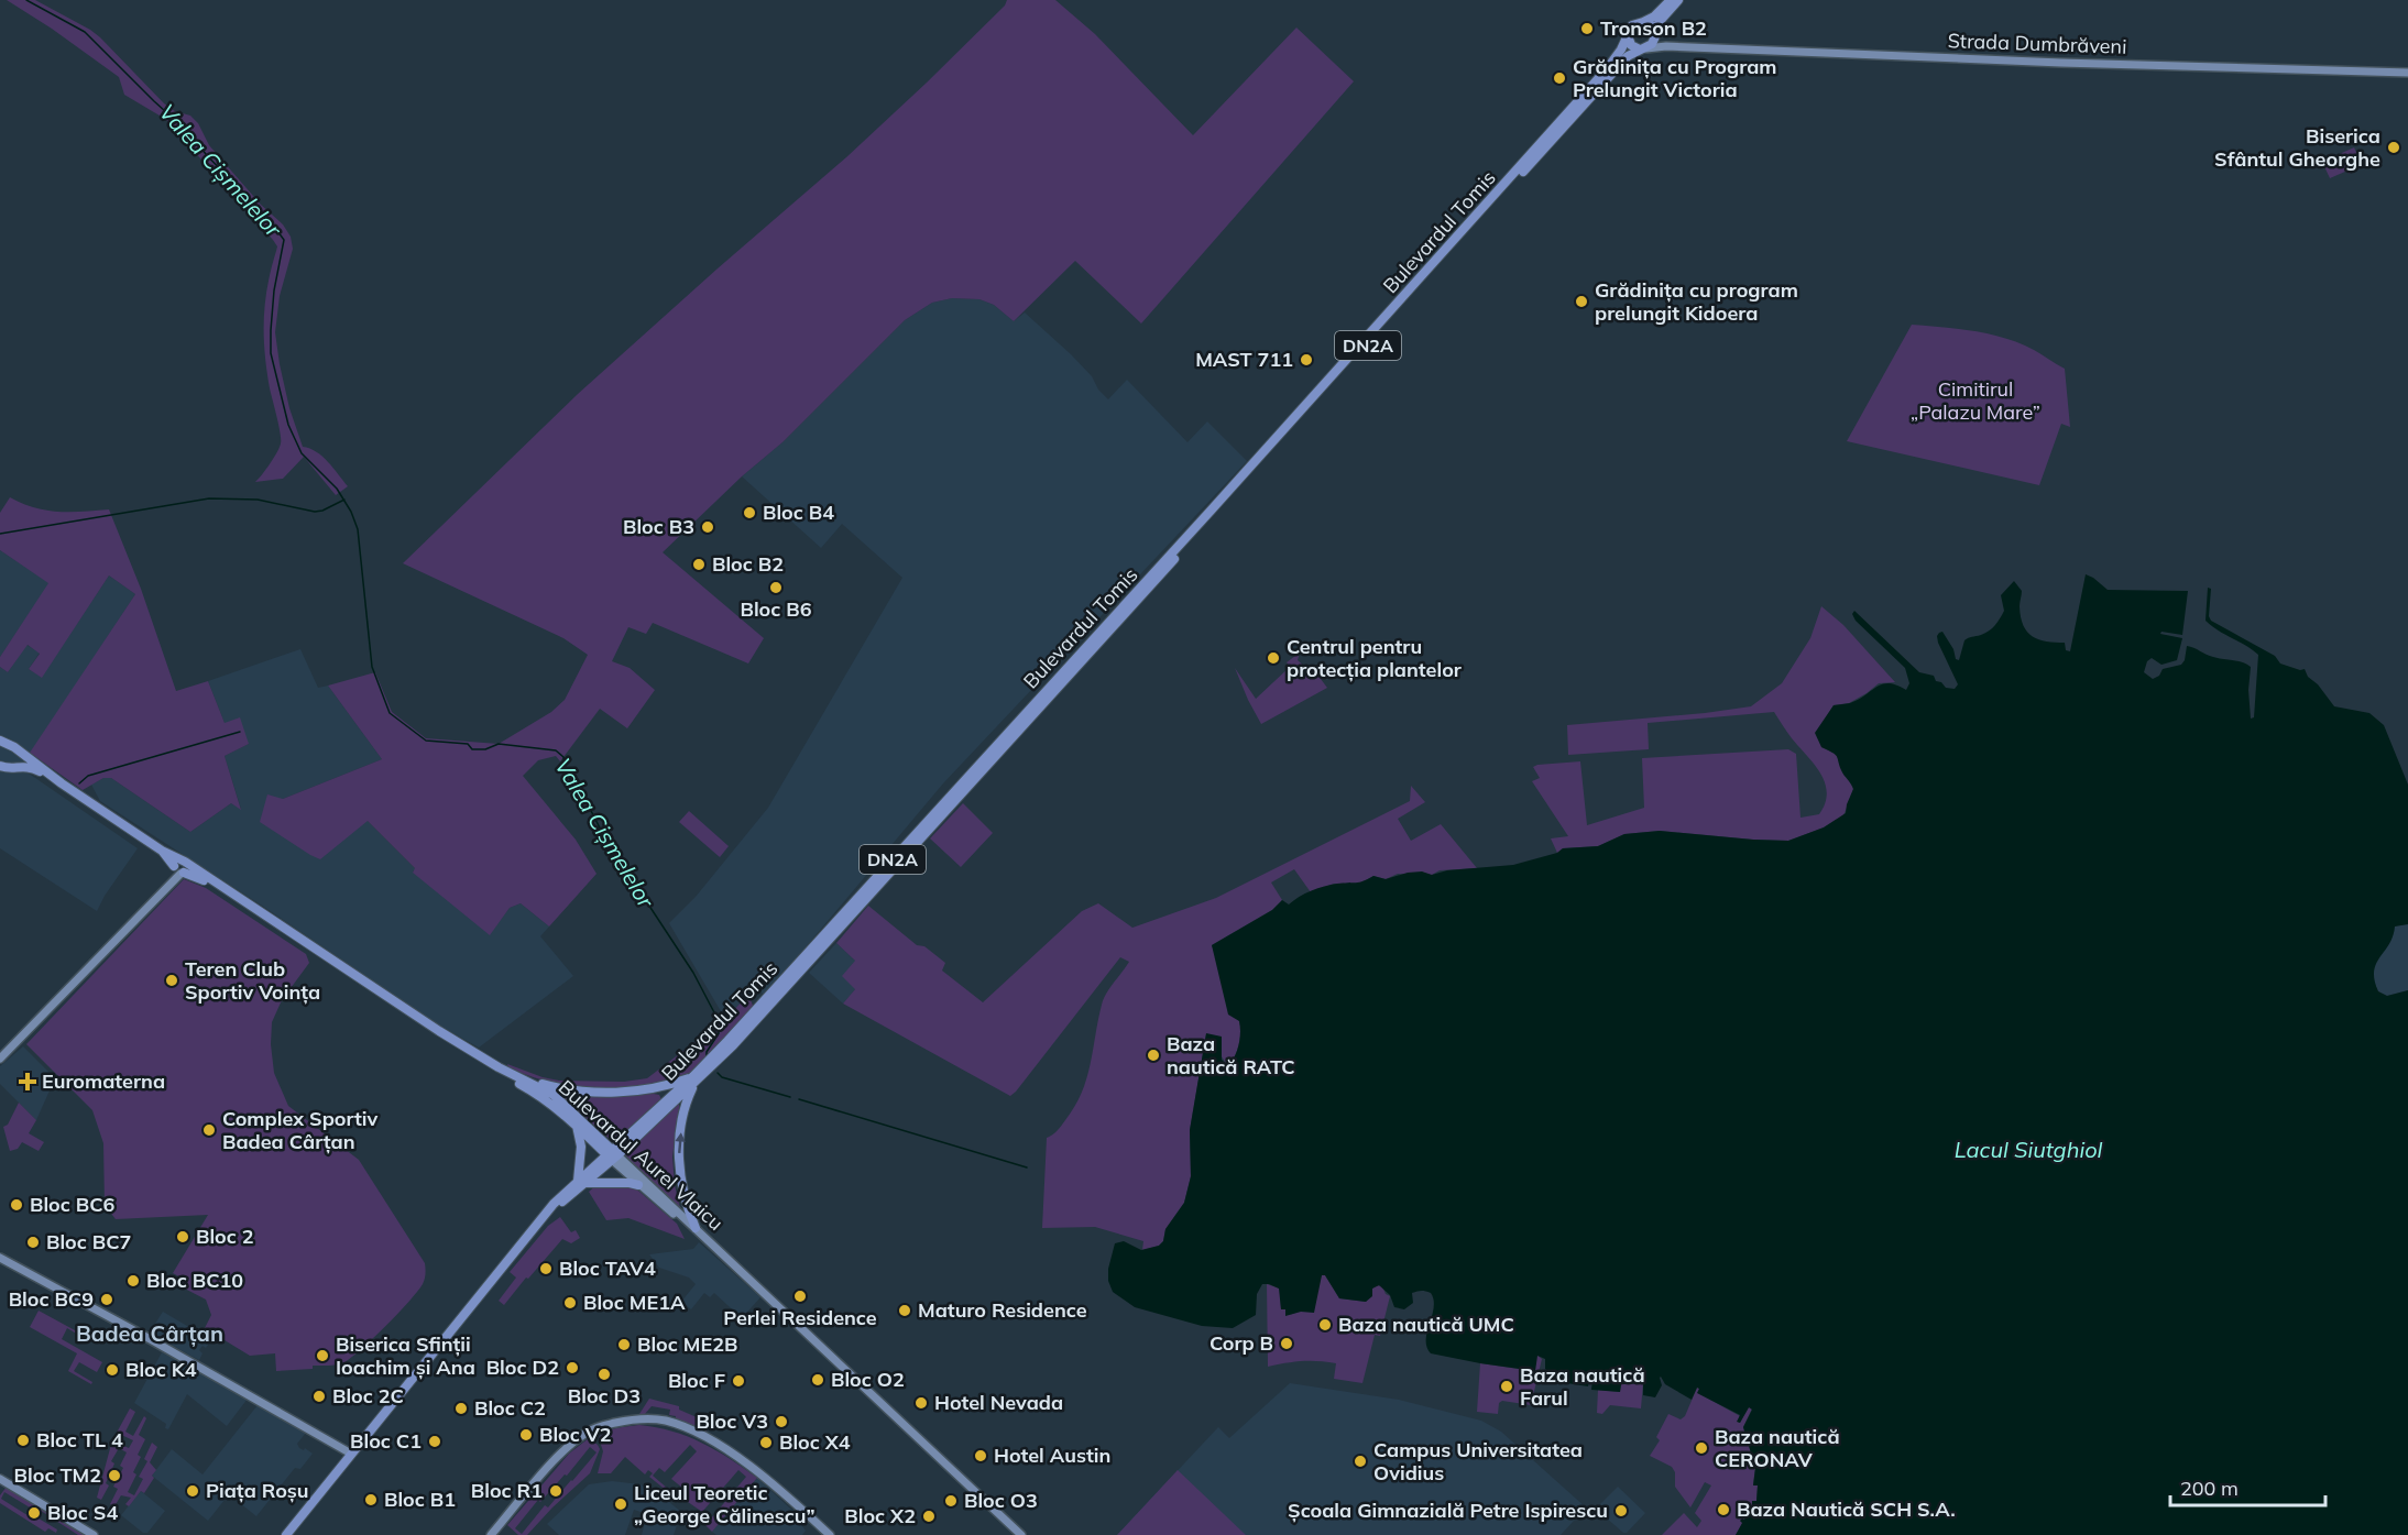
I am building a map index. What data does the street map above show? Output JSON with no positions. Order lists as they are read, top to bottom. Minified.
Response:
{"streets":{"main road":["Bulevardul Tomis","DN2A","Bulevardul Aurel Vlaicu"],"street":["Strada Dumbrăveni"]},"crossings":[["Strada Dumbrăveni","Bulevardul Tomis"],["Strada Dumbrăveni","DN2A"],["Bulevardul Tomis","DN2A"],["Bulevardul Tomis","Bulevardul Aurel Vlaicu"]],"districts":["Badea Cârțan"],"water":["Valea Cișmelelor","Lacul Siutghiol"],"parks":["Cimitirul „Palazu Mare”"],"places":{"other":["Tronson B2","Grădinița cu Program Prelungit Victoria","Biserica Sfântul Gheorghe","Grădinița cu program prelungit Kidoera","MAST 711","Bloc B4","Bloc B3","Bloc B2","Bloc B6","Centrul pentru protecția plantelor","Teren Club Sportiv Voința","Baza nautică RATC","Complex Sportiv Badea Cârțan","Bloc BC6","Bloc 2","Bloc BC7","Bloc TAV4","Bloc BC10","Perlei Residence","Bloc BC9","Bloc ME1A","Maturo Residence","Baza nautică UMC","Corp B","Bloc ME2B","Biserica Sfinții Ioachim și Ana","Bloc D2","Bloc K4","Bloc D3","Bloc O2","Bloc F","Baza nautică Farul","Bloc 2C","Hotel Nevada","Bloc C2","Bloc V3","Bloc V2","Bloc TL 4","Bloc C1","Bloc X4","Baza nautică CERONAV","Hotel Austin","Campus Universitatea Ovidius","Bloc TM2","Piața Roșu","Bloc R1","Bloc B1","Bloc O3","Liceul Teoretic „George Călinescu”","Baza Nautică SCH S.A.","Școala Gimnazială Petre Ispirescu","Bloc S4","Bloc X2"],"health":["Euromaterna"]},"scale_bar":"200 m"}
